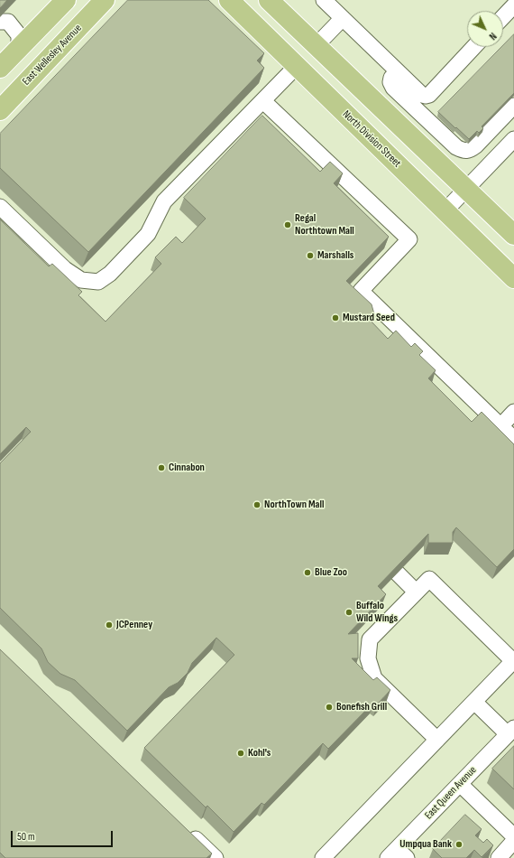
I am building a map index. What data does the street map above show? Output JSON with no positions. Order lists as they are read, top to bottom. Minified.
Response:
{"streets":{"main road":["East Wellesley Avenue","North Division Street"],"street":["East Queen Avenue"]},"places":["Regal Northtown Mall","Marshalls","Mustard Seed","Cinnabon","NorthTown Mall","Blue Zoo","Buffalo Wild Wings","JCPenney","Bonefish Grill","Kohl's","Umpqua Bank"],"scale_bar":"50 m","north":"bottom right"}
